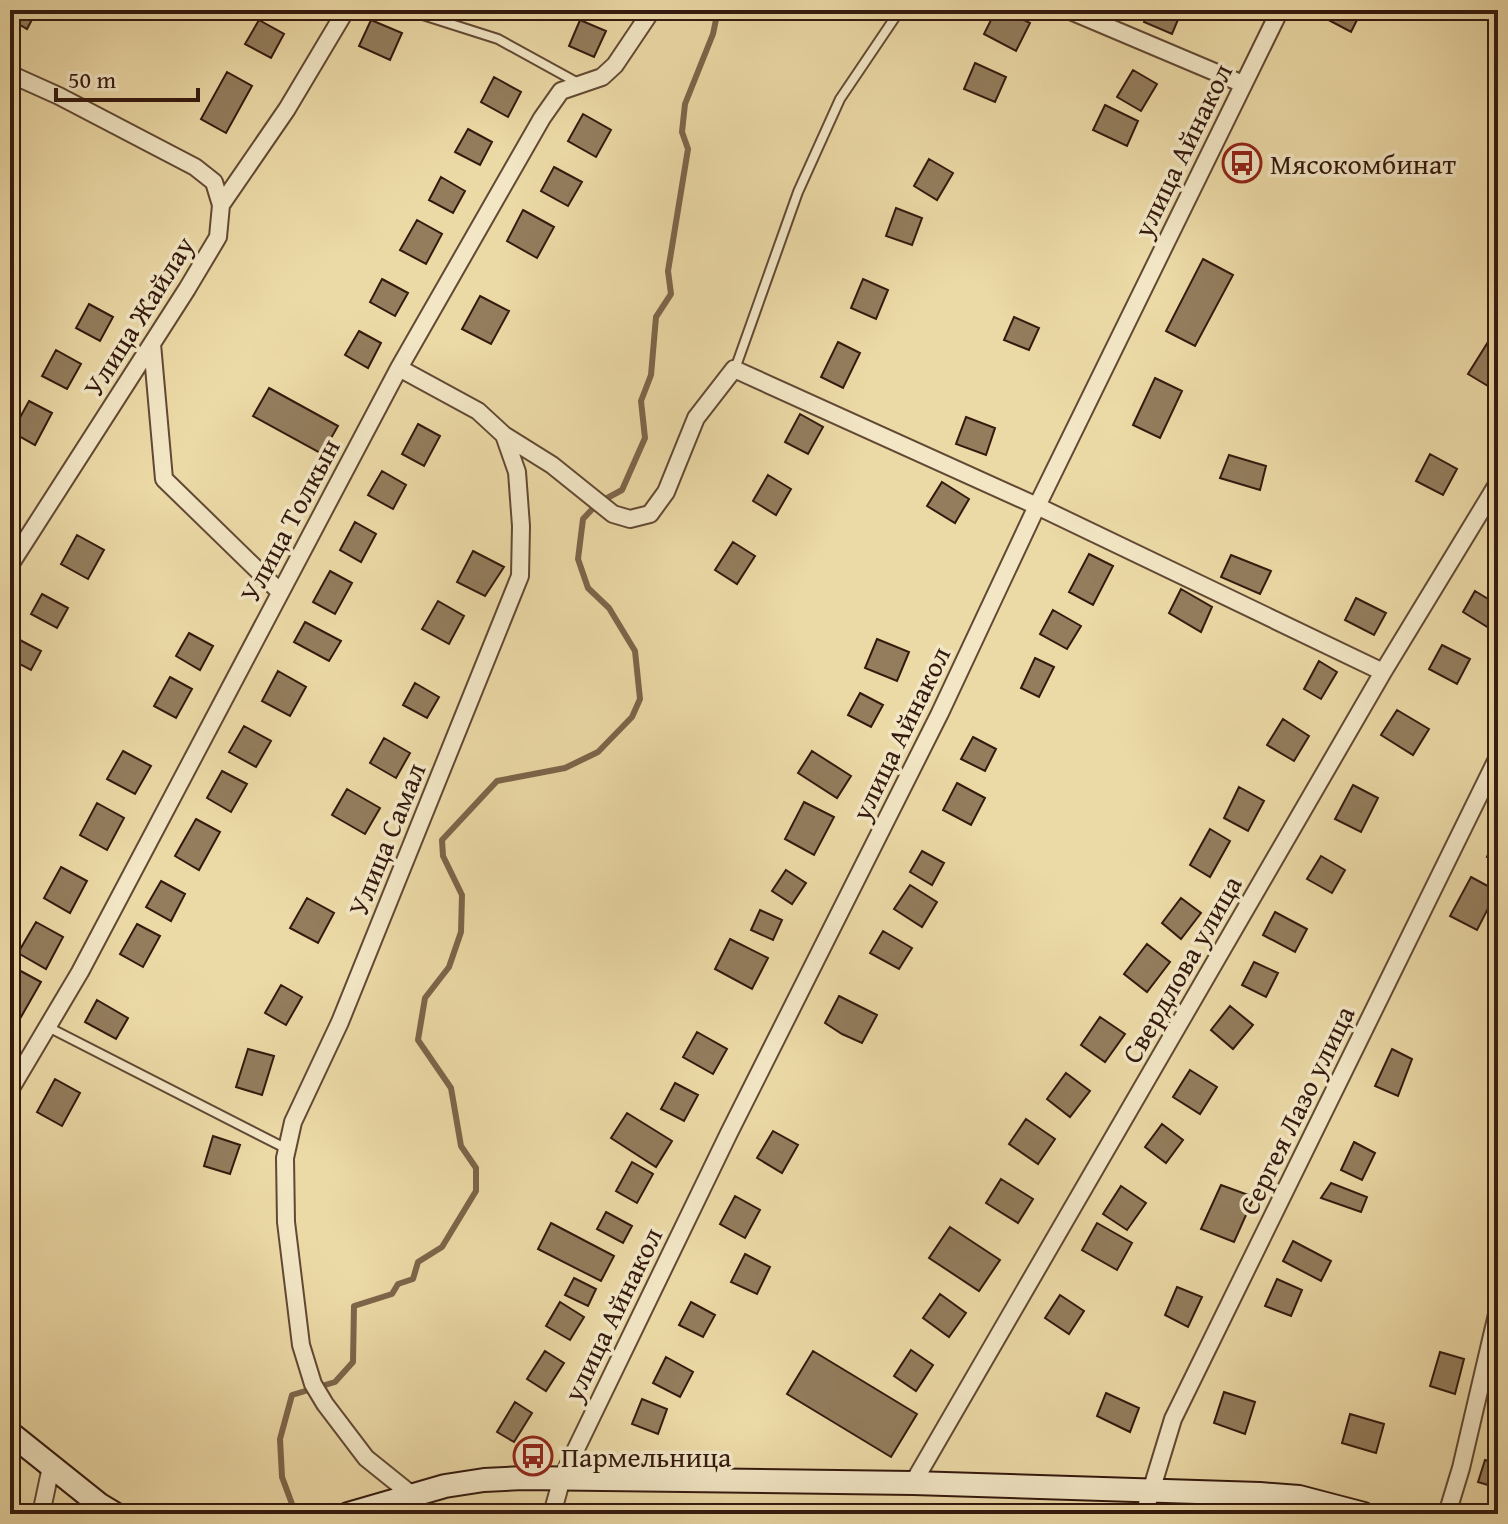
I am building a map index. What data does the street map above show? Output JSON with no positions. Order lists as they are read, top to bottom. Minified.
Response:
{"streets":{"street":["улица Айнакол","Улица Жайлау","Улица Толкын","Улица Самал","Свердлова улица","Сергея Лазо улица"]},"crossings":[["Улица Толкын","Улица Самал"]],"places":{"bus stop":["Мясокомбинат","Пармельница"]},"scale_bar":"50 m"}
